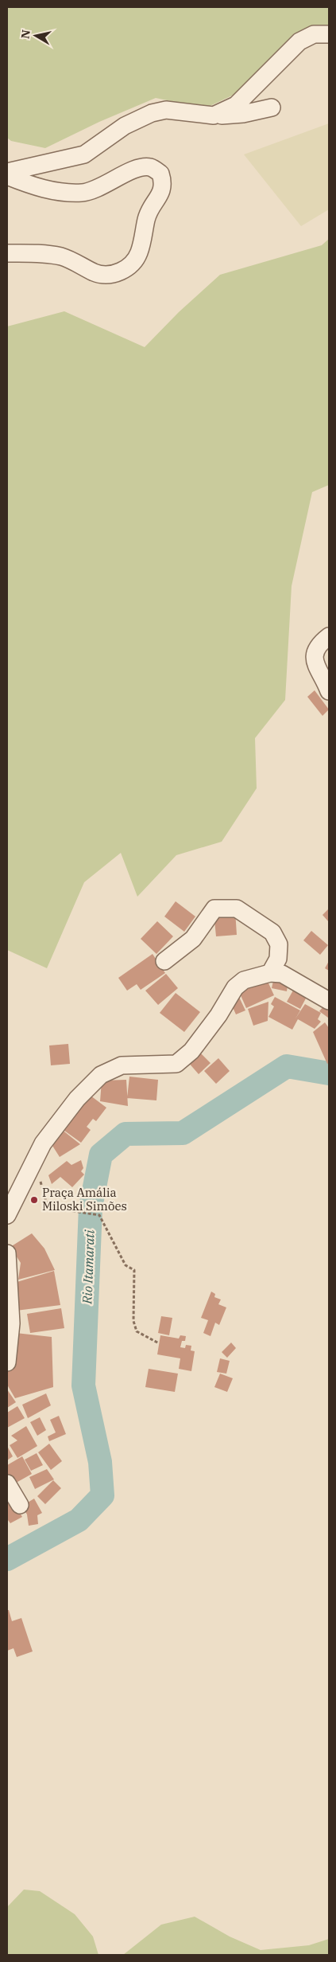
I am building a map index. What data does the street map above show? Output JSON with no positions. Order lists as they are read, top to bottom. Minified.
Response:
{"water":["Rio Itamarati"],"places":["Praça Amália Miloski Simões"],"north":"left"}
